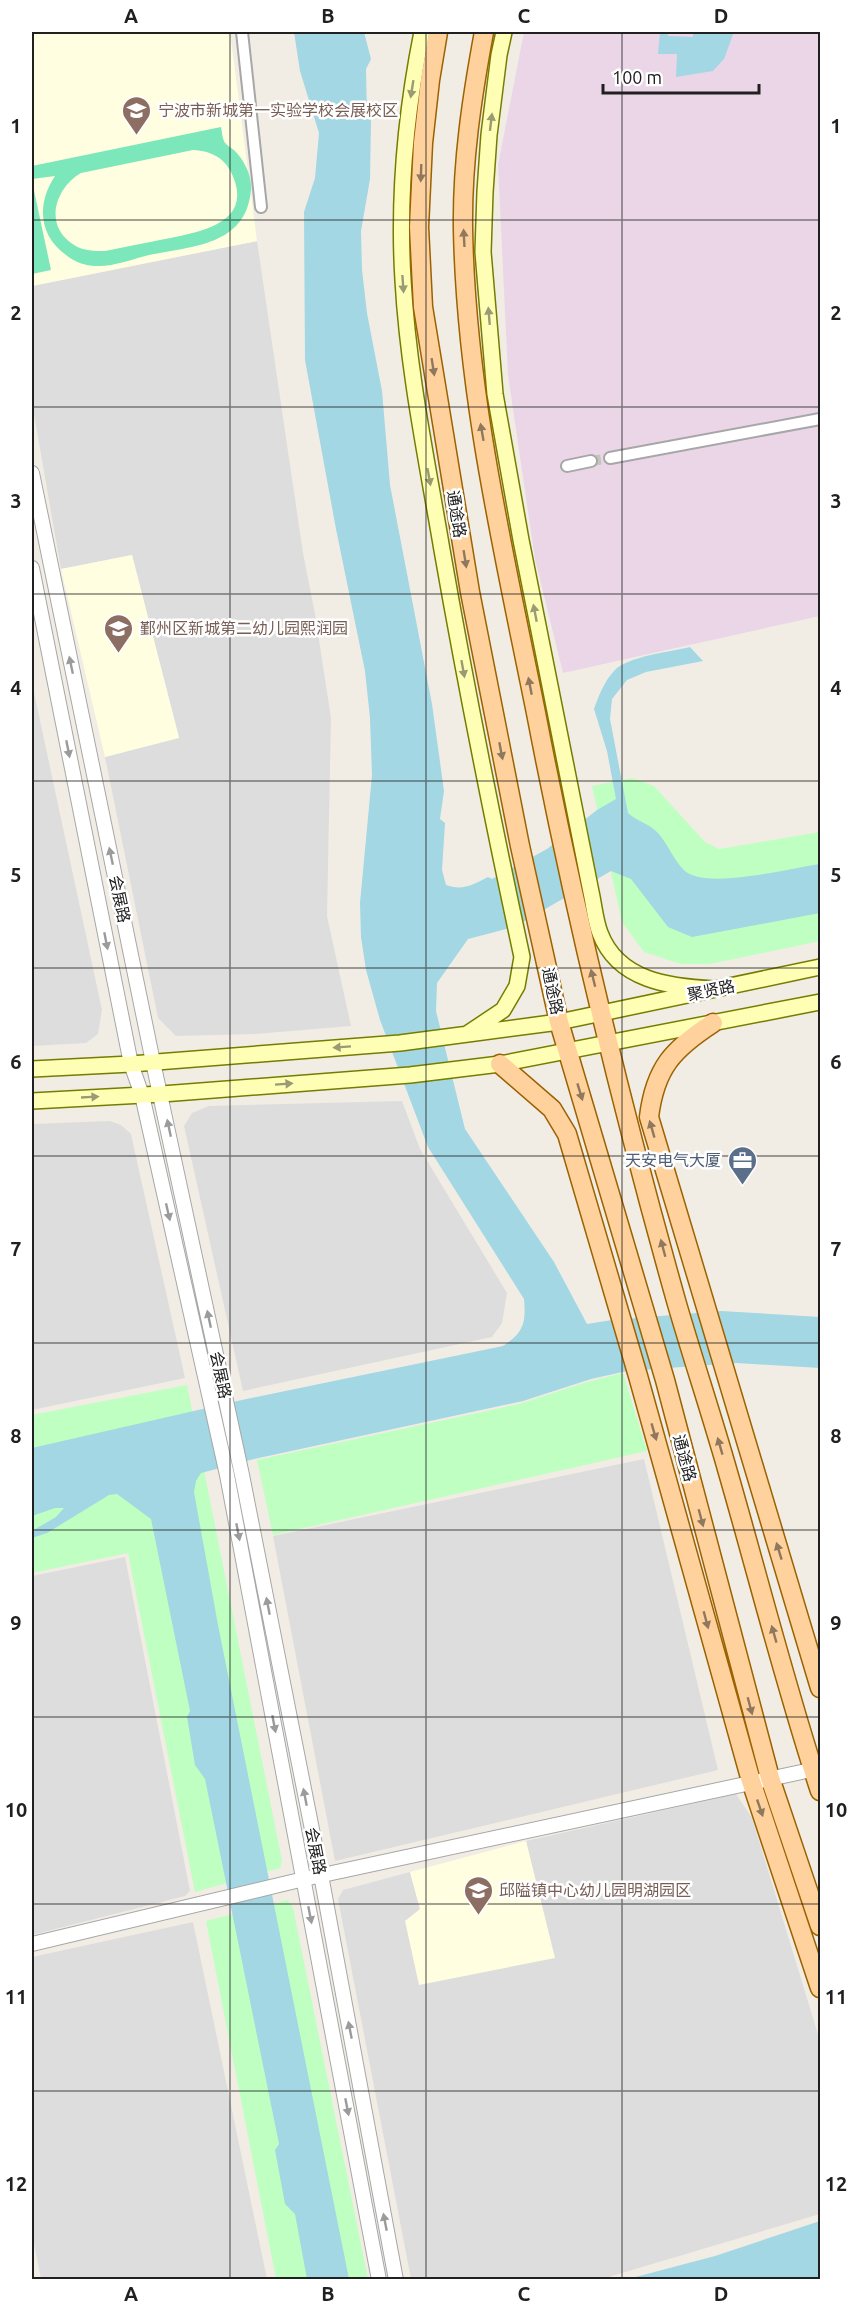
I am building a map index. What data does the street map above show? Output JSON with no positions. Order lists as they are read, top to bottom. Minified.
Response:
{"streets":{"main road":["通途路","聚贤路"],"street":["会展路"]},"crossings":[["通途路","聚贤路"],["会展路","聚贤路"]],"places":{"school or university":["宁波市新城第一实验学校会展校区","鄞州区新城第二幼儿园熙润园","邱隘镇中心幼儿园明湖园区"],"office":["天安电气大厦"]},"scale_bar":"100 m","grid":{"columns":["A","B","C","D"],"rows":["1","2","3","4","5","6","7","8","9","10","11","12"]}}
